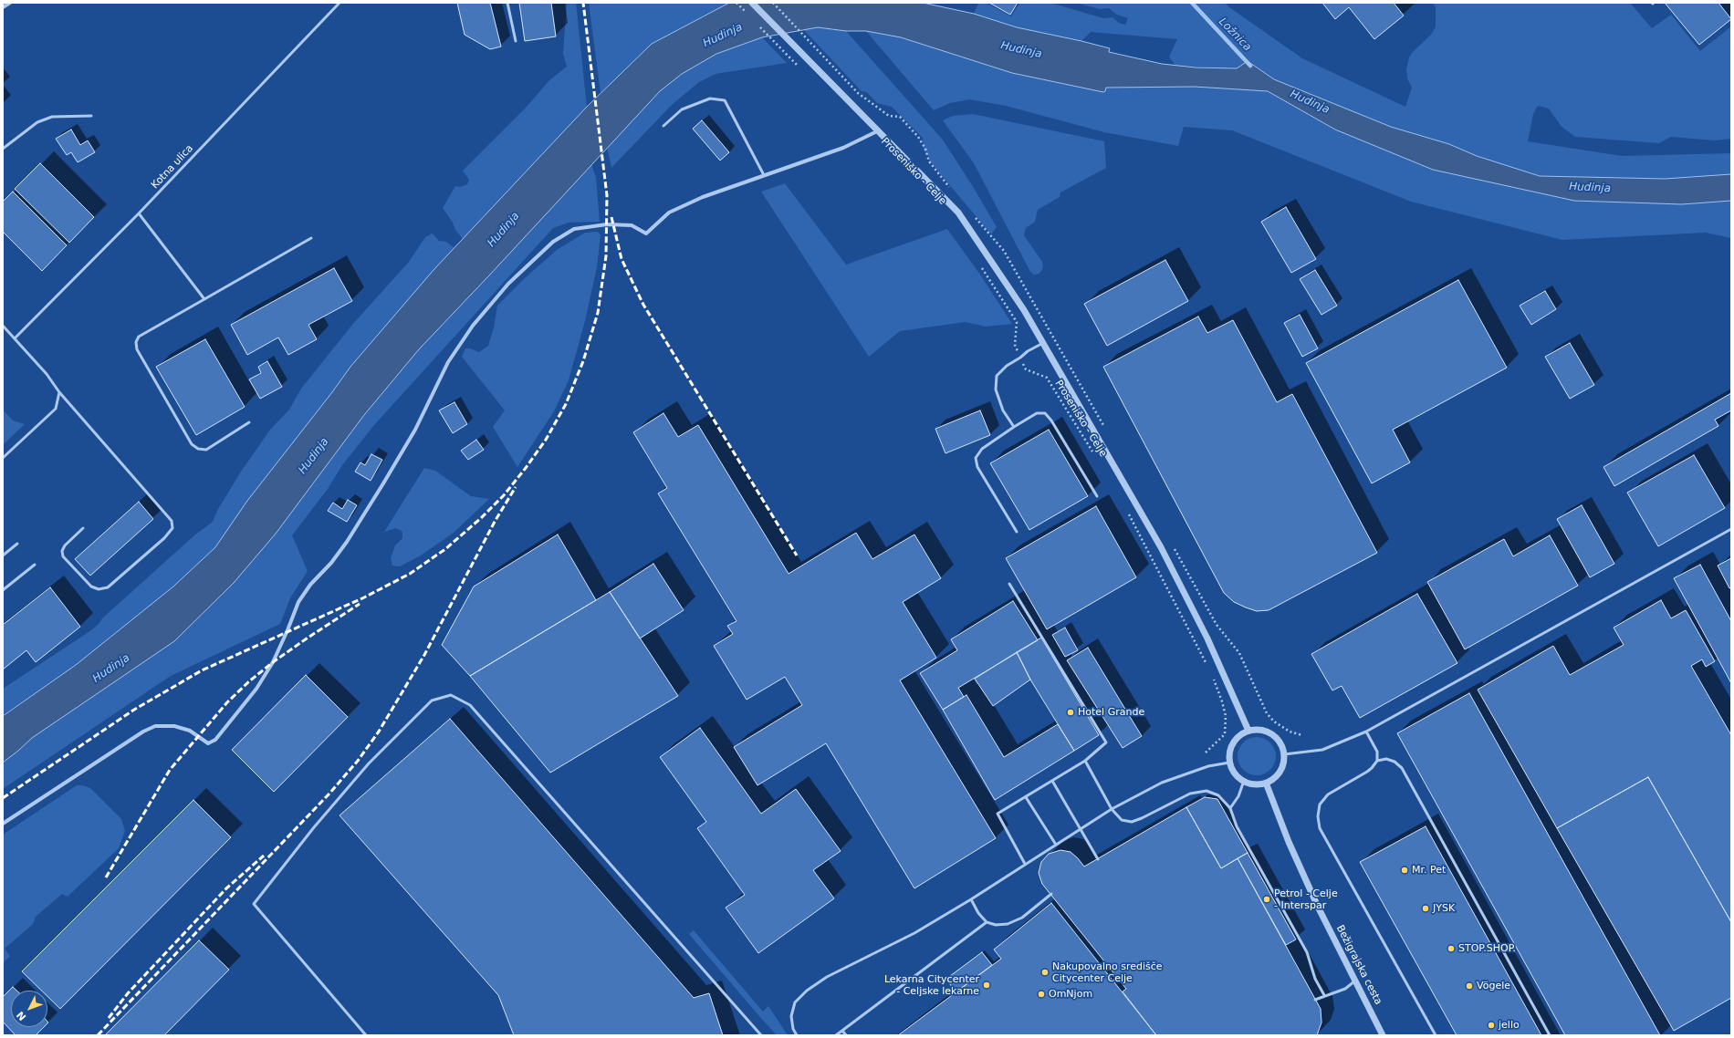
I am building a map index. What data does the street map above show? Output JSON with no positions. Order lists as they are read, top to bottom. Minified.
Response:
{"streets":{"street":["Bežigrajska cesta"],"lane":["Kotna ulica"],"path":["Proseniško - Celje"]},"water":["Ložnica","Hudinja"],"places":["Hotel Grande","Mr. Pet","Petrol - Celje - Interspar","JYSK","STOP.SHOP.","Nakupovalno središče Citycenter Celje","Lekarna Citycenter - Celjske lekarne","Vögele","OmNjom","jello"],"north":"bottom left"}
